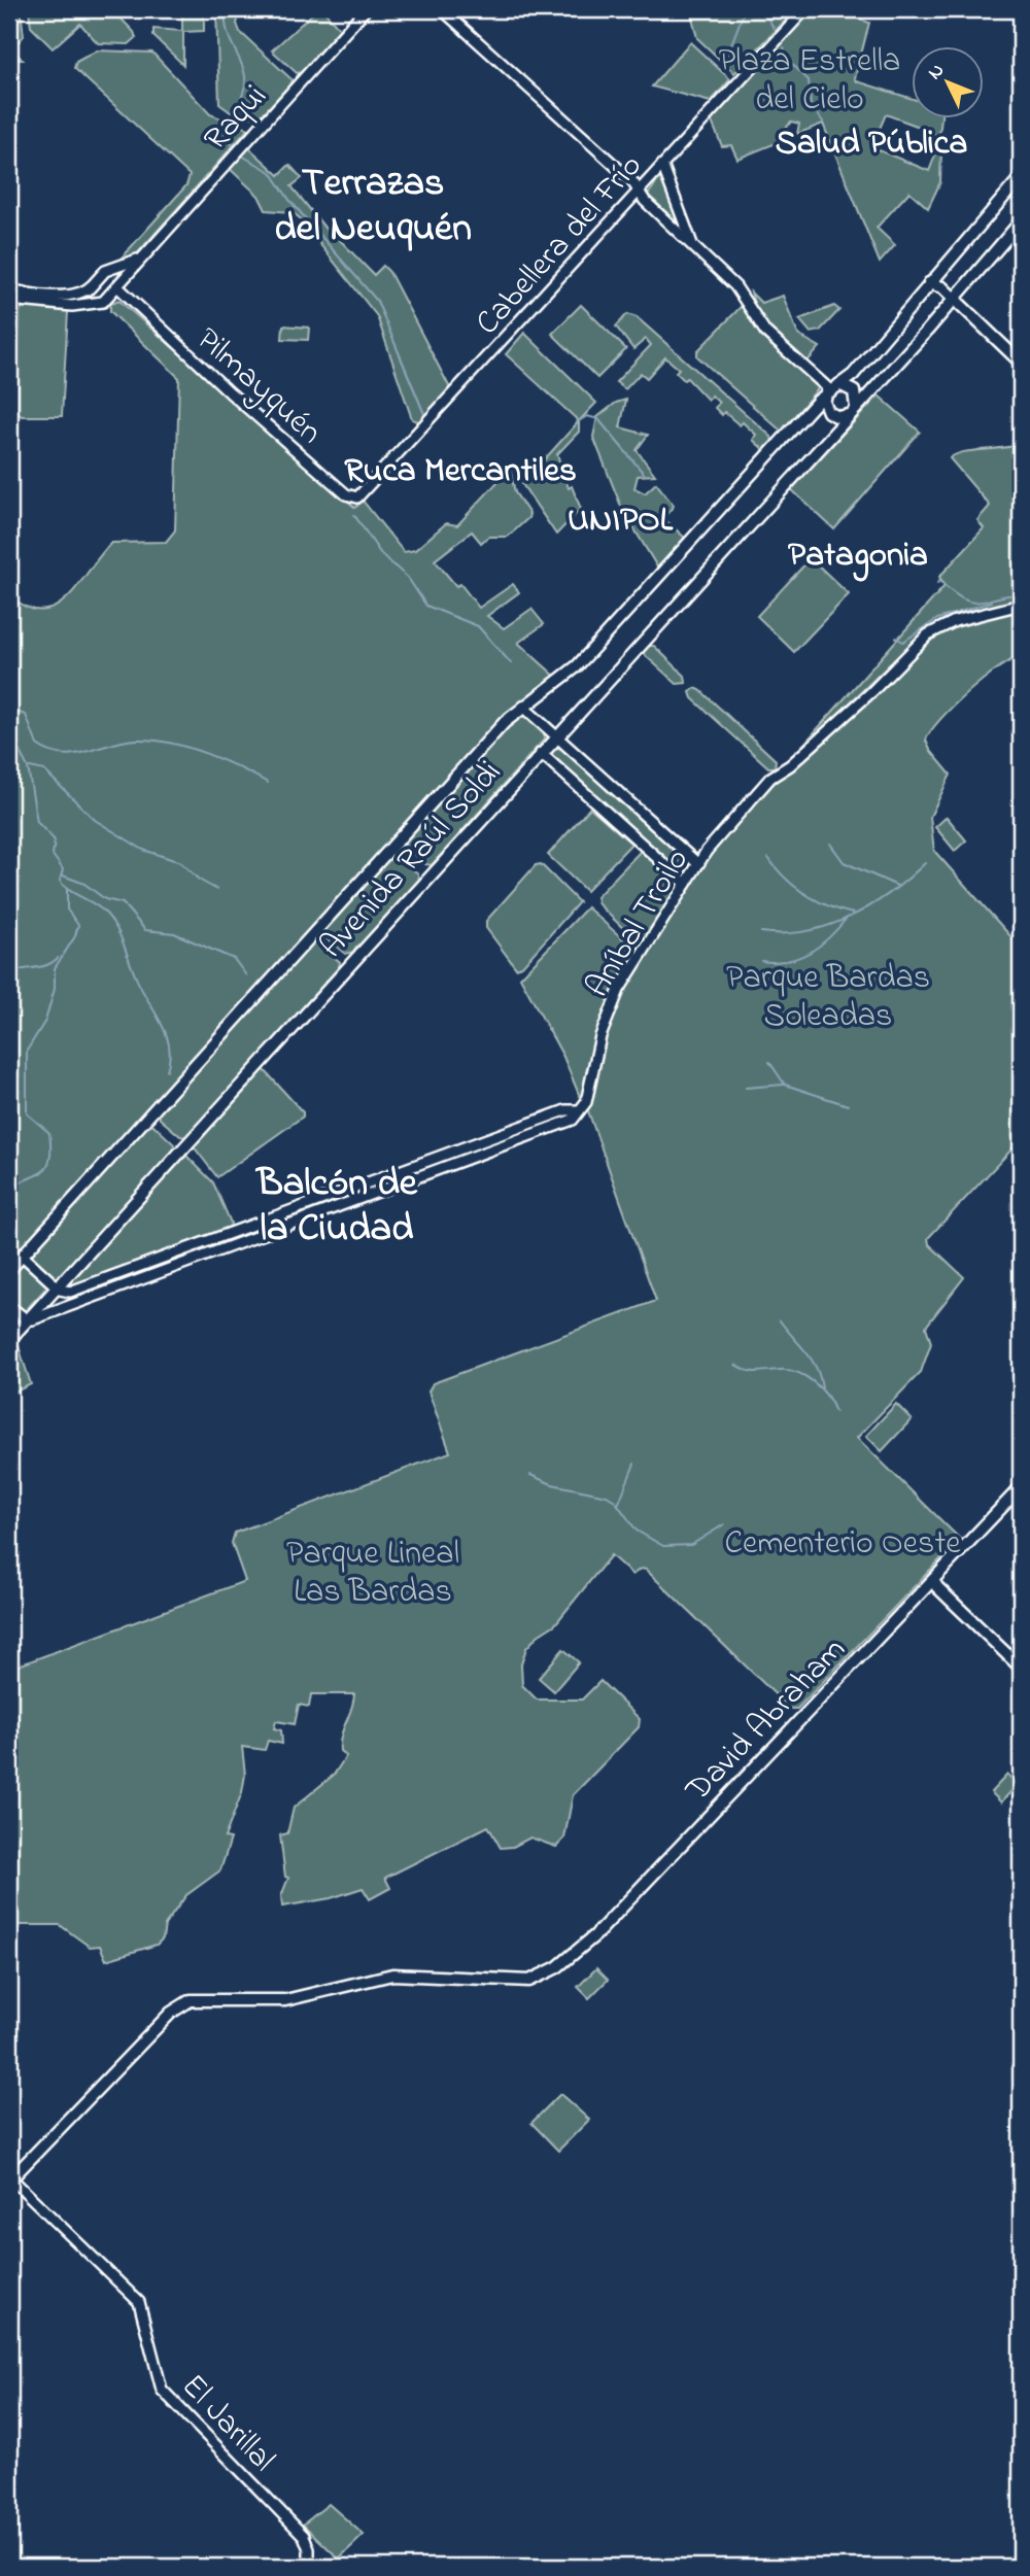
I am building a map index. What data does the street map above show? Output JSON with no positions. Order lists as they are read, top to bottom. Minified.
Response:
{"streets":{"main road":["Avenida Raúl Soldi","David Abraham"],"street":["Raqui","Cabellera del Frío","Pilmayquén","Aníbal Troilo","El Jarillal"]},"crossings":[["Raqui","Pilmayquén"],["Cabellera del Frío","Pilmayquén"],["David Abraham","El Jarillal"]],"districts":["Salud Pública","Terrazas del Neuquén","Ruca Mercantiles","UNIPOL","Patagonia","Balcón de la Ciudad"],"parks":["Plaza Estrella del Cielo","Parque Bardas Soleadas","Cementerio Oeste","Parque Lineal Las Bardas"],"north":"top left"}
